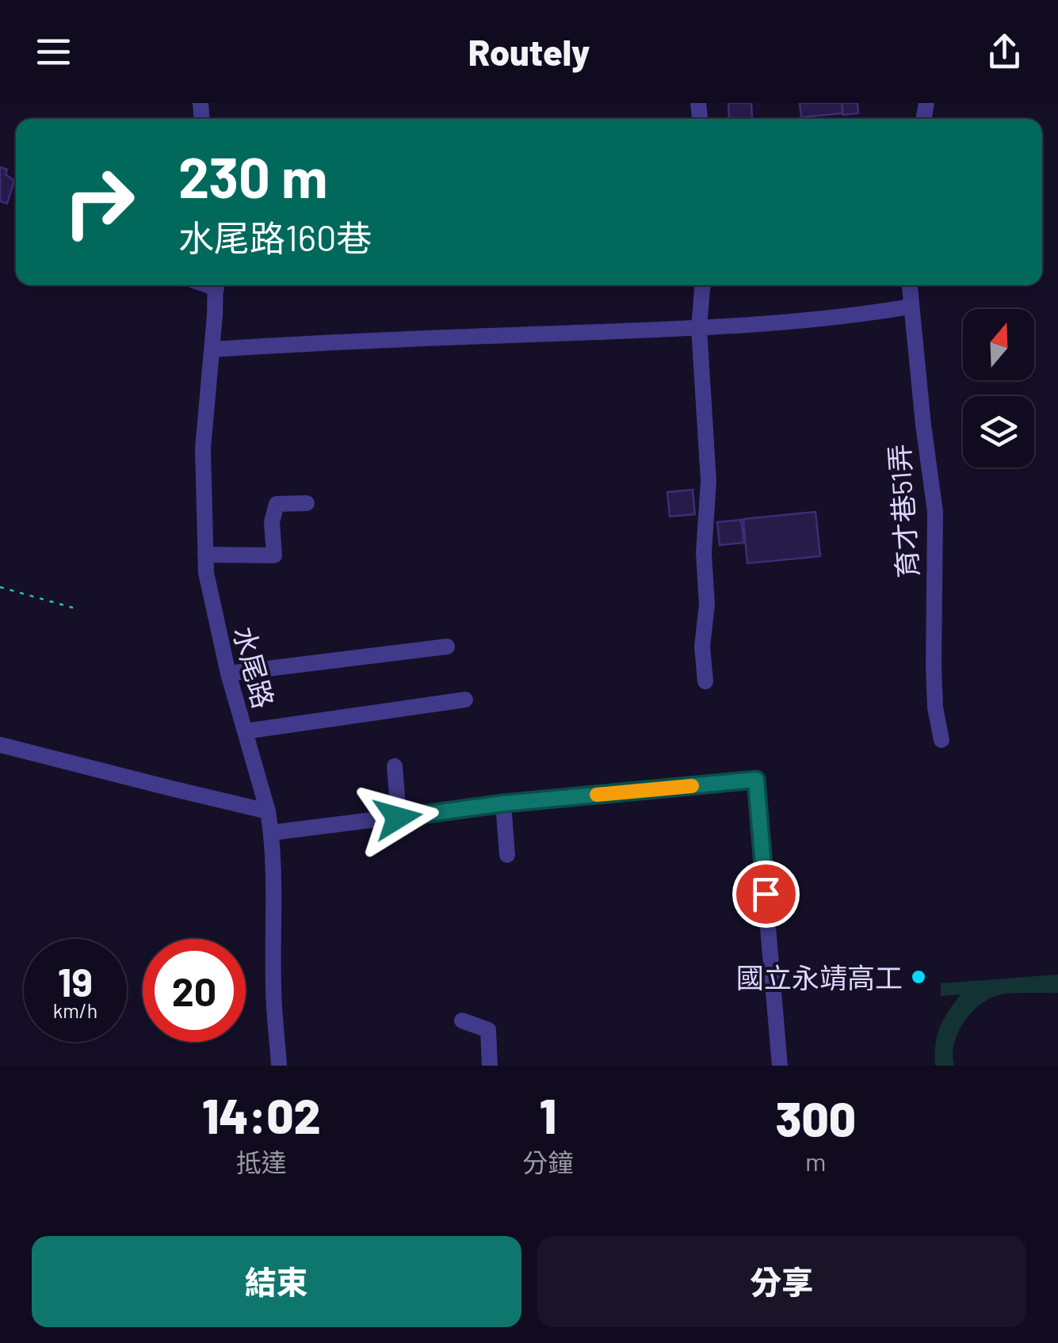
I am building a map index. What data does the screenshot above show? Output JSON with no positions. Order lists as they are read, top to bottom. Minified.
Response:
{"streets":{"street":["育才巷51弄","水尾路"]},"places":["國立永靖高工"],"north":"top","page":{"header":"Routely","turn":["230 m","水尾路160巷"],"speed":"19 km/h","limit":"20","eta":["14:02","抵達","1","分鐘","300","m"],"buttons":["結束","分享"]}}
